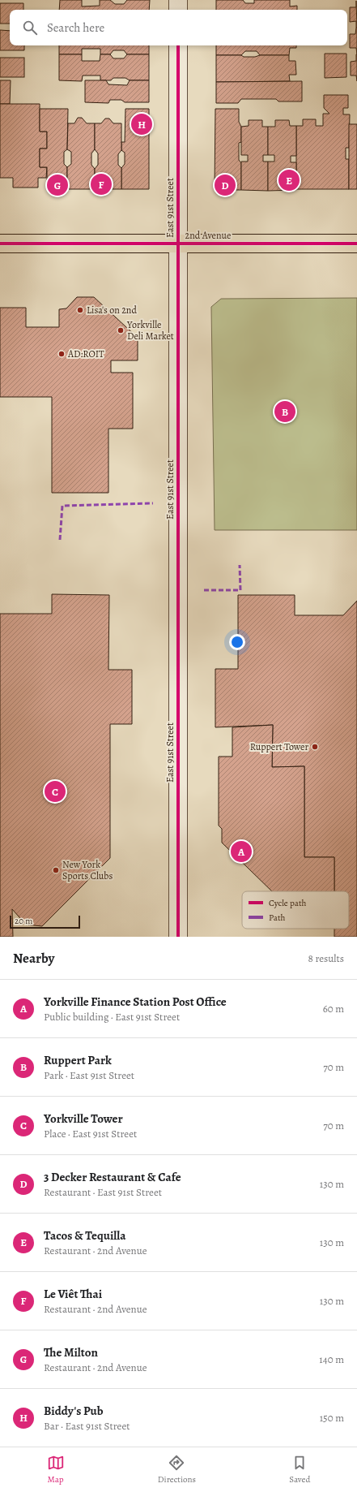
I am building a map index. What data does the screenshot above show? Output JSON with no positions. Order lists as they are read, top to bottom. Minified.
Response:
{"streets":{"main road":["2nd Avenue"],"street":["East 91st Street"]},"crossings":[["East 91st Street","2nd Avenue"]],"places":["Lisa's on 2nd","Yorkville Deli Market","AD:ROIT","Ruppert Tower","New York Sports Clubs"],"legend":["Cycle path","Path"],"scale_bar":"20 m","page":{"search":"Search here","pins":["H","E","F","D","G","B","C","A"],"scale":"20 m","heading":["Nearby","8 results"],"list":[{"mark":"A","name":"Yorkville Finance Station Post Office","note":"Public building · East 91st Street","value":"60 m"},{"mark":"B","name":"Ruppert Park","note":"Park · East 91st Street","value":"70 m"},{"mark":"C","name":"Yorkville Tower","note":"Place · East 91st Street","value":"70 m"},{"mark":"D","name":"3 Decker Restaurant & Cafe","note":"Restaurant · East 91st Street","value":"130 m"},{"mark":"E","name":"Tacos & Tequilla","note":"Restaurant · 2nd Avenue","value":"130 m"},{"mark":"F","name":"Le Viêt Thai","note":"Restaurant · 2nd Avenue","value":"130 m"},{"mark":"G","name":"The Milton","note":"Restaurant · 2nd Avenue","value":"140 m"},{"mark":"H","name":"Biddy's Pub","note":"Bar · East 91st Street","value":"150 m"}],"nav":["Map","Directions","Saved"]}}
